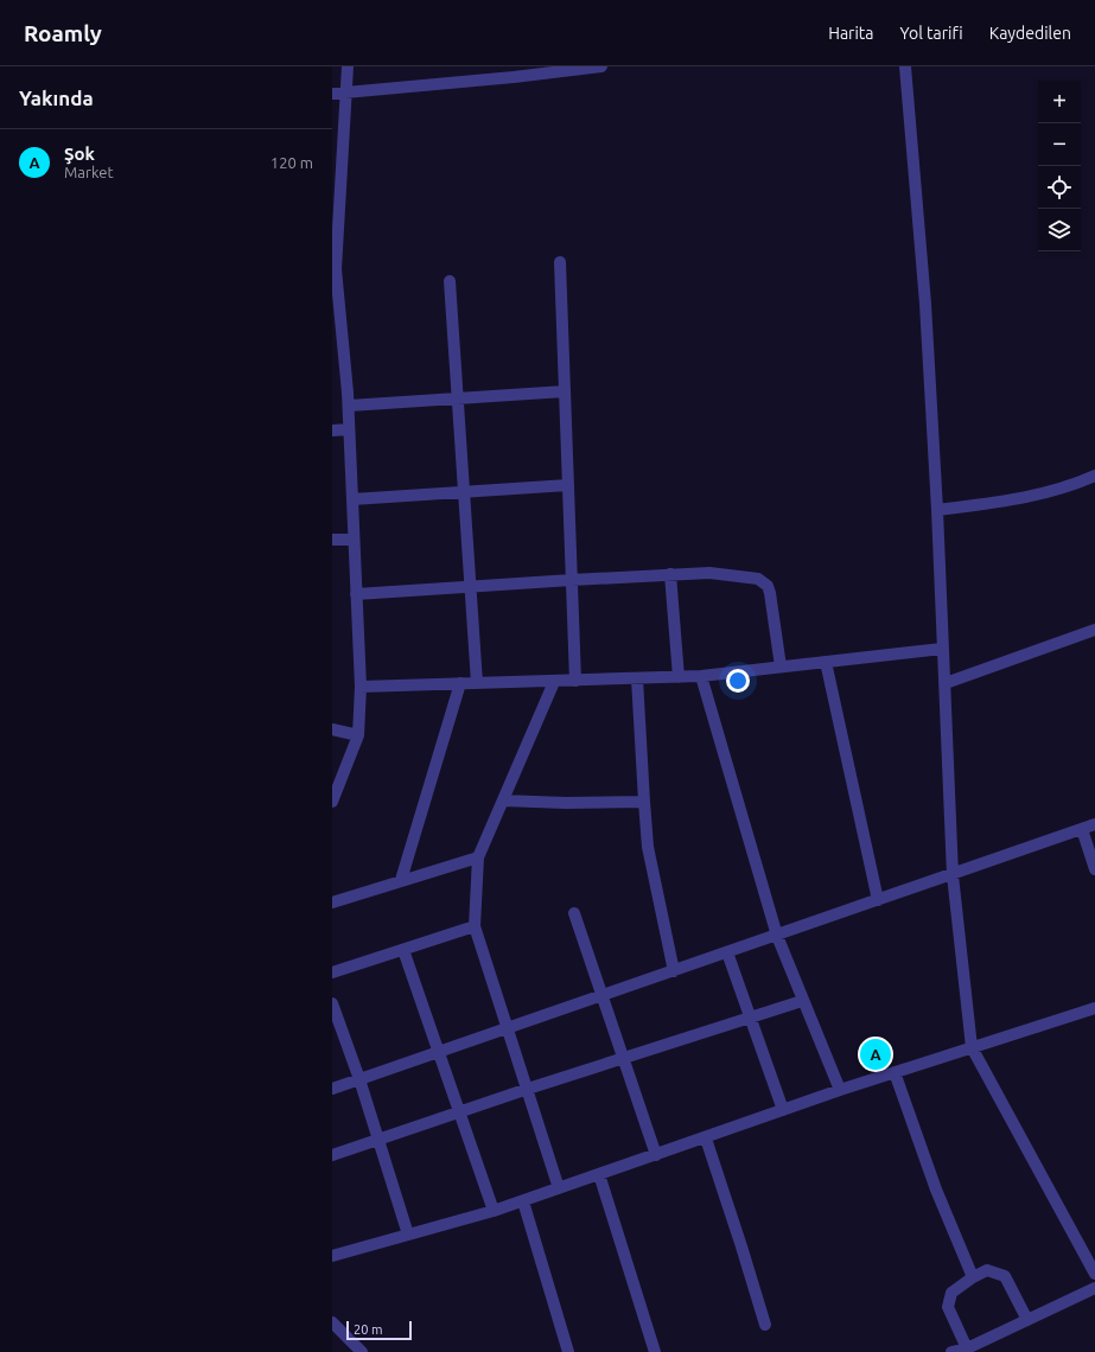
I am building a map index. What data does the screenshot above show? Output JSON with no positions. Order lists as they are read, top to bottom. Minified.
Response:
{"scale_bar":"20 m","page":{"header":"Roamly","nav":["Harita","Yol tarifi","Kaydedilen"],"heading":"Yakında","map_buttons":["+","−"],"list":[{"mark":"A","name":"Şok","note":"Market","value":"120 m"}],"pins":"A","scale":"20 m"}}
